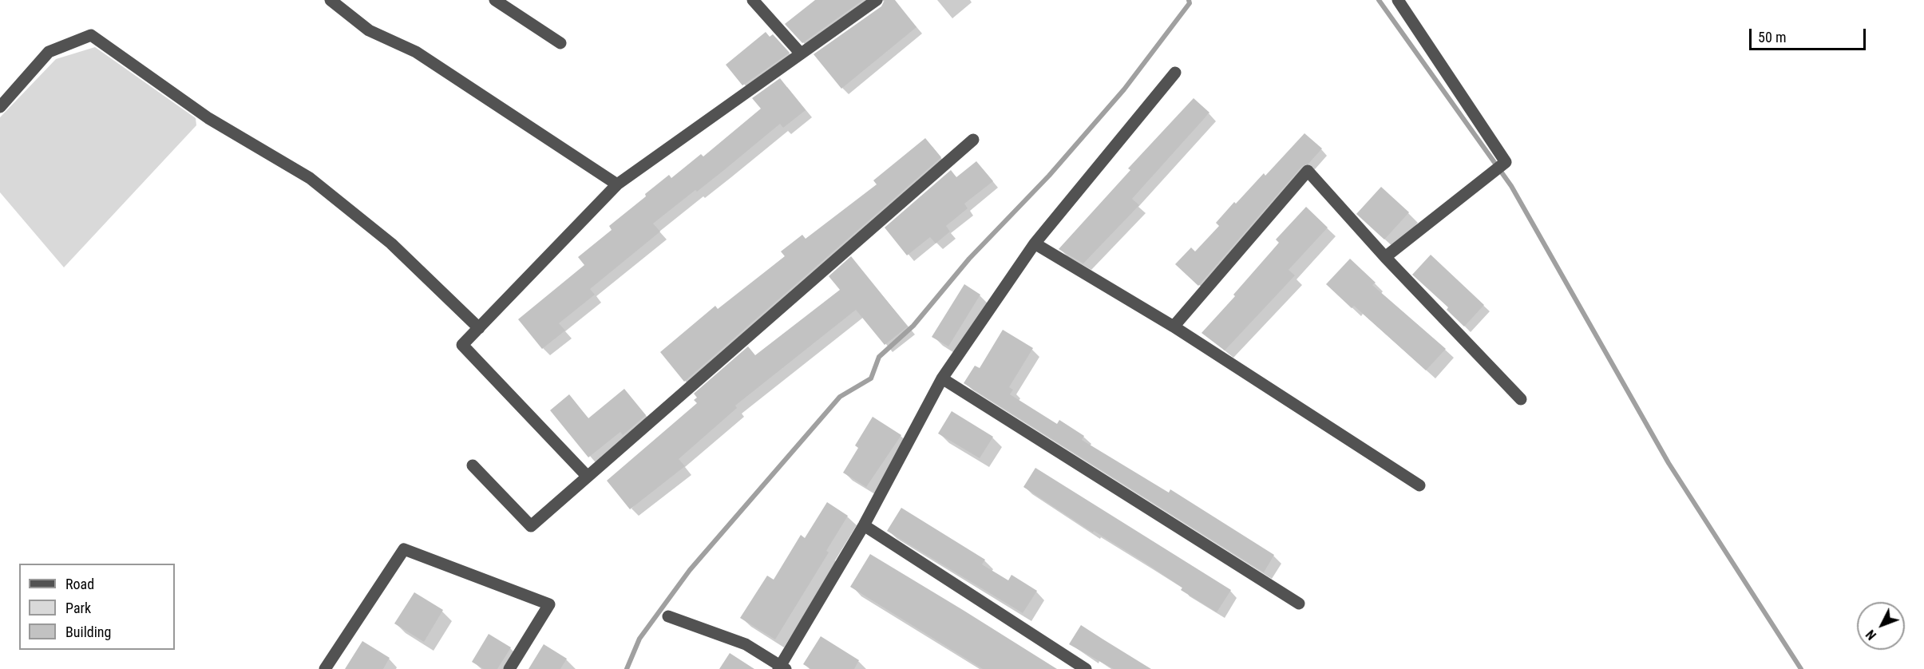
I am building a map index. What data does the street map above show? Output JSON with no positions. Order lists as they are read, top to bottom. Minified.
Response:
{"legend":["Road","Park","Building"],"scale_bar":"50 m","north":"bottom left"}
